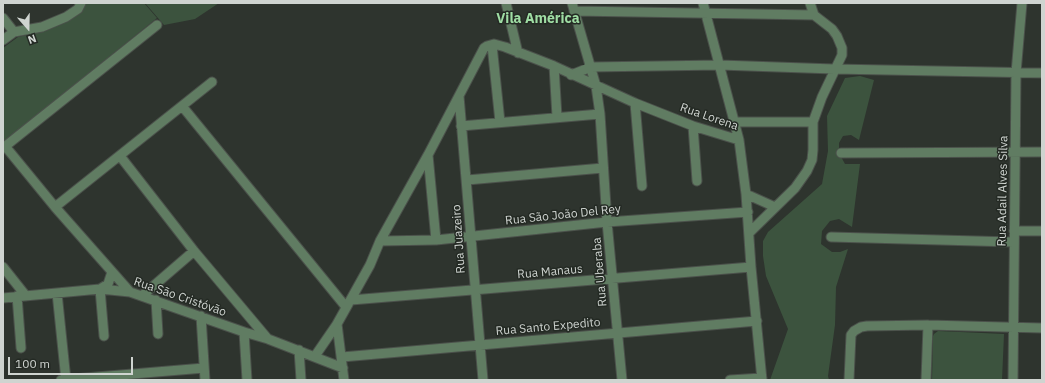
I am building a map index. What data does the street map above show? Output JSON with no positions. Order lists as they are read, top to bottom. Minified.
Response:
{"streets":{"street":["Rua Lorena","Rua Adail Alves Silva","Rua São João Del Rey","Rua Juazeiro","Rua Manaus","Rua Uberaba","Rua São Cristóvão","Rua Santo Expedito"]},"crossings":[["Rua Lorena","Rua São João Del Rey"],["Rua Lorena","Rua Manaus"],["Rua Lorena","Rua Uberaba"],["Rua Lorena","Rua Santo Expedito"],["Rua São João Del Rey","Rua Juazeiro"],["Rua São João Del Rey","Rua Uberaba"],["Rua Juazeiro","Rua Manaus"],["Rua Juazeiro","Rua Santo Expedito"],["Rua Manaus","Rua Uberaba"],["Rua Uberaba","Rua Santo Expedito"]],"districts":["Vila América"],"scale_bar":"100 m","north":"bottom"}
